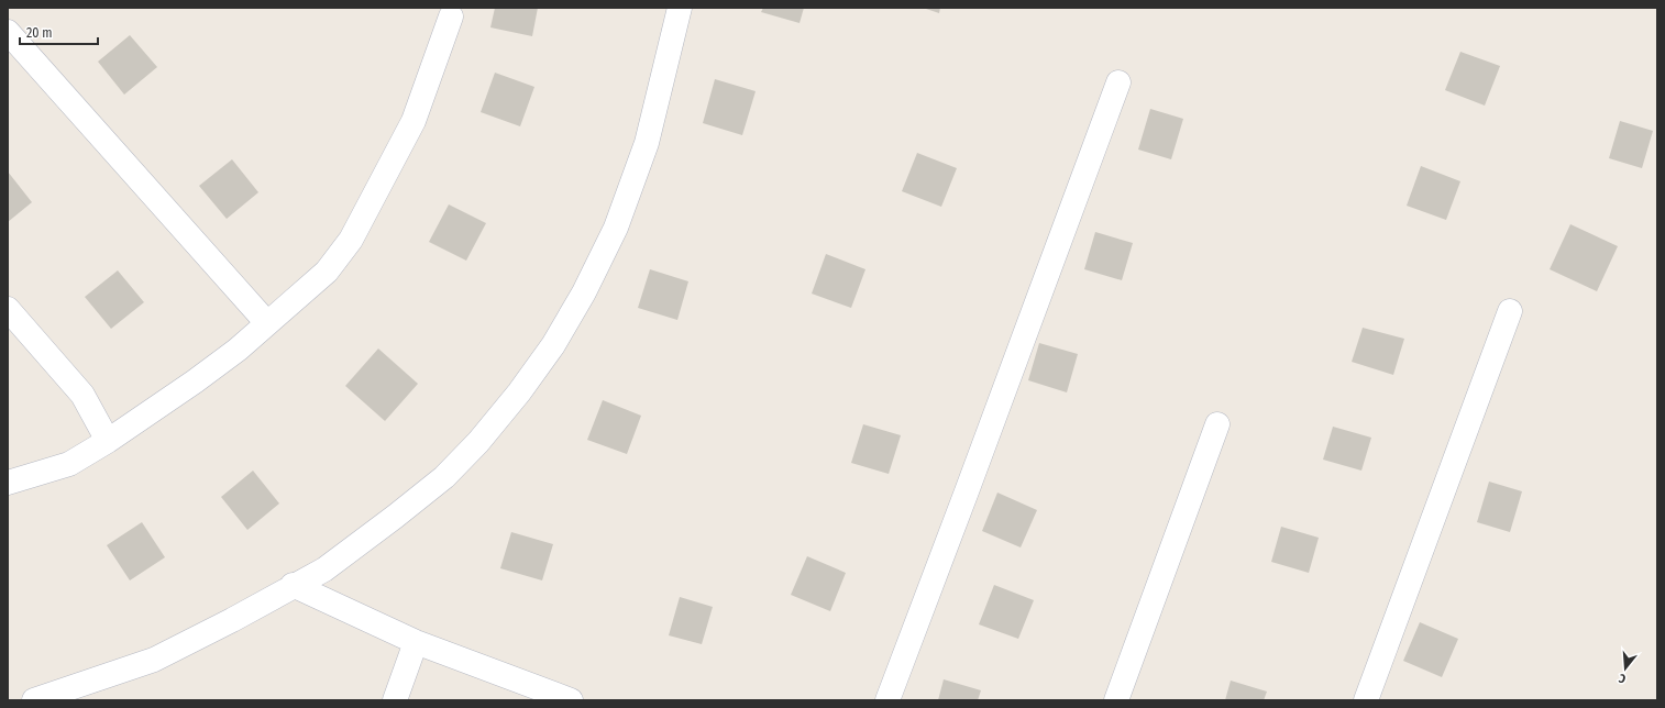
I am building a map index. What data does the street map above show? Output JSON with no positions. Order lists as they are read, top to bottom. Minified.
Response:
{"scale_bar":"20 m","north":"bottom"}
